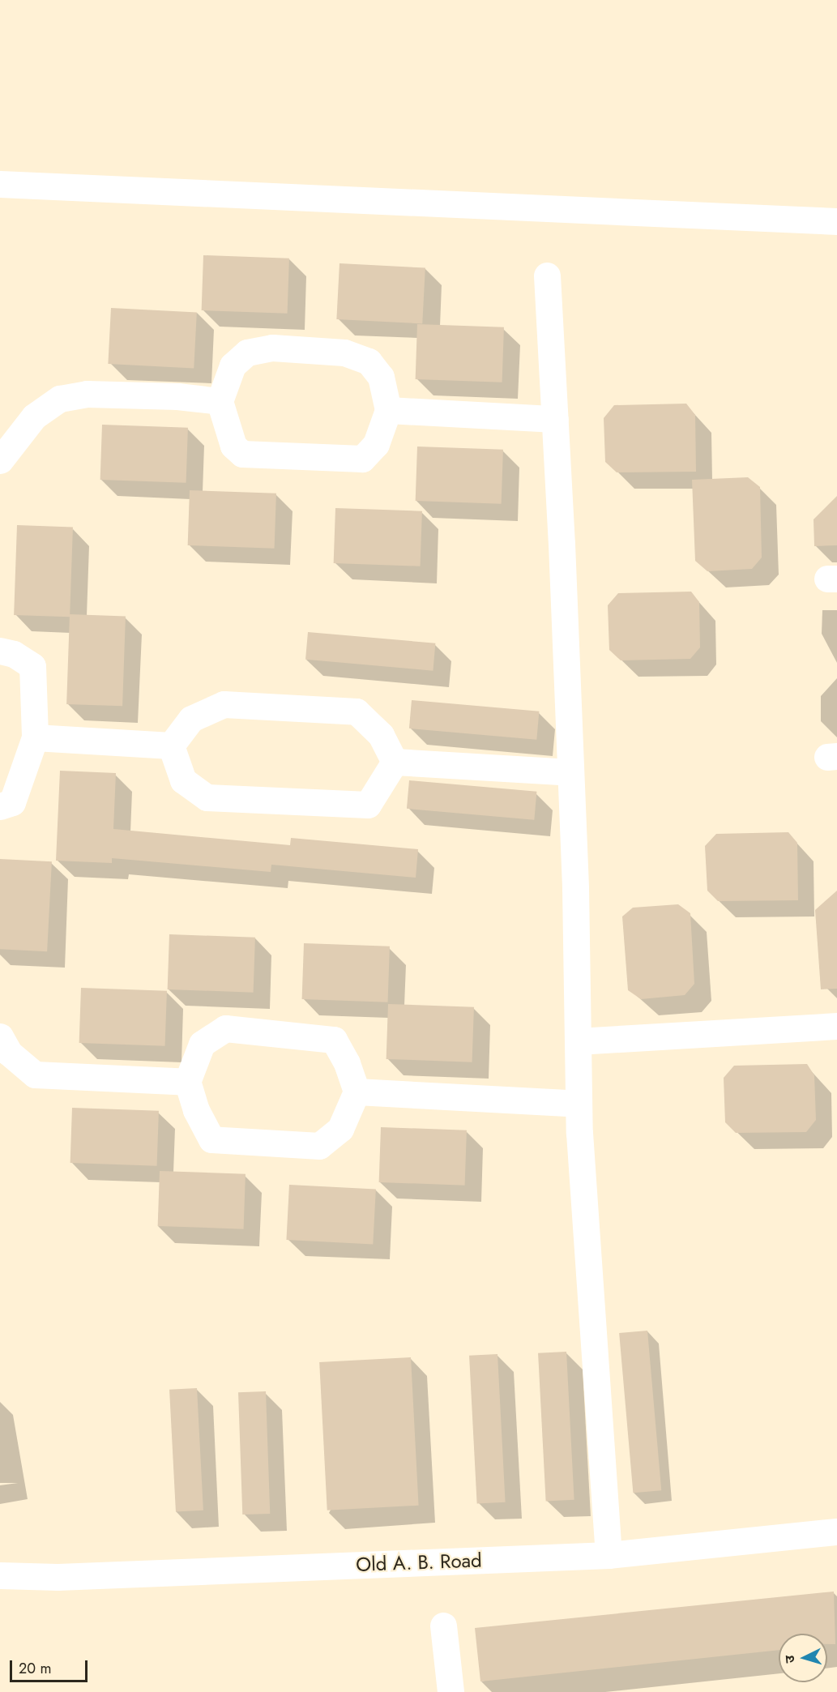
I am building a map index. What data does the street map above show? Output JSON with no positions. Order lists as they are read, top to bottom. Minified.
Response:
{"streets":{"street":["Old A. B. Road"]},"scale_bar":"20 m","north":"left"}
